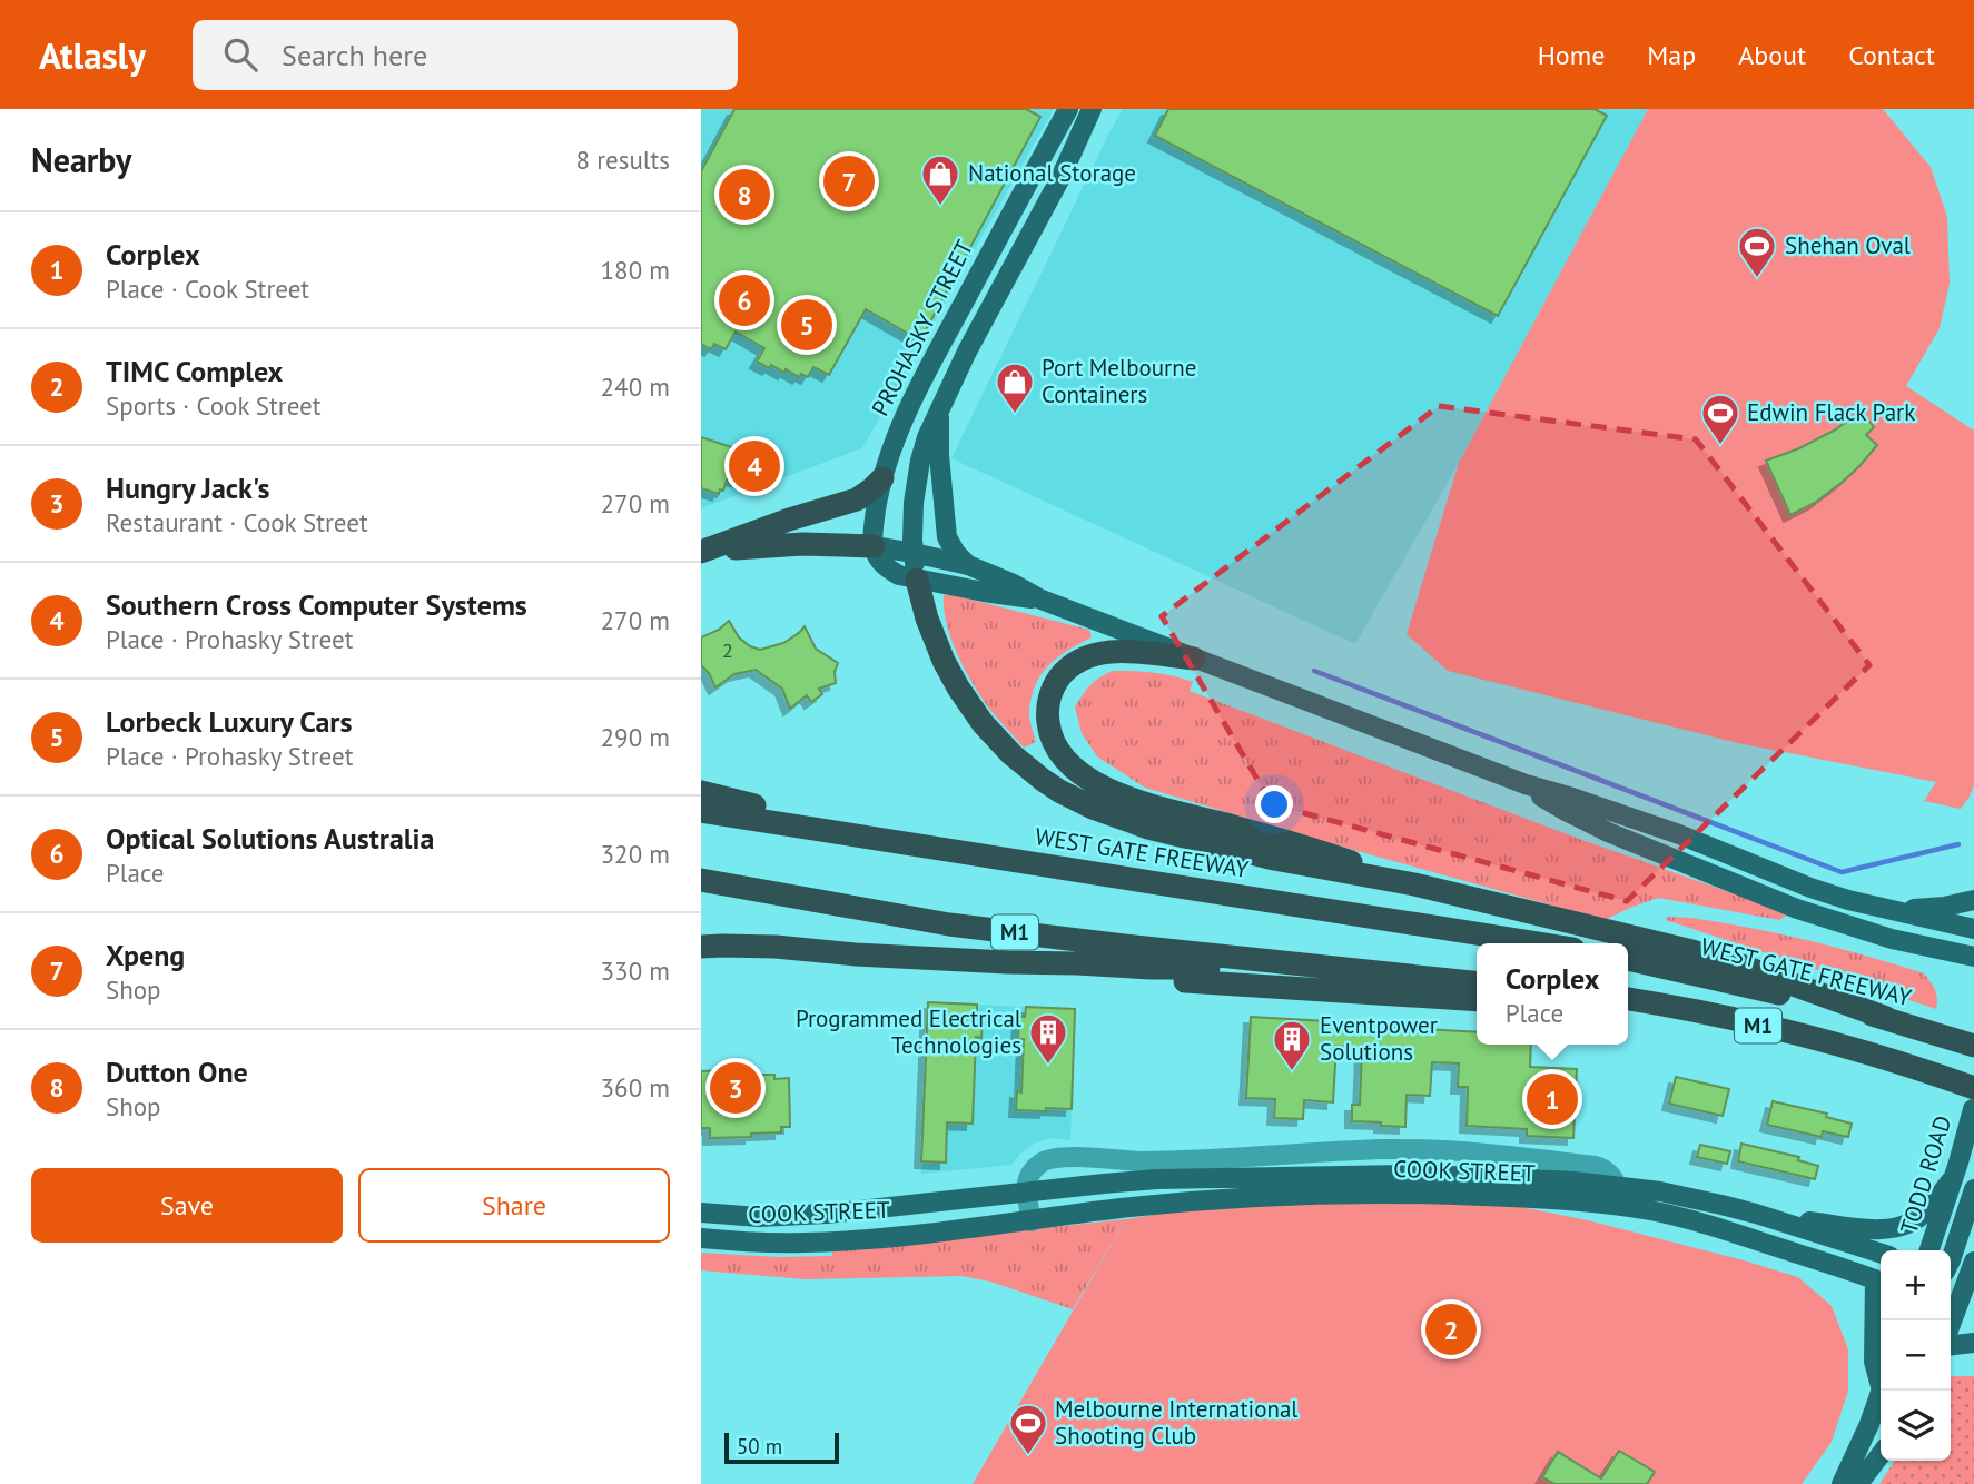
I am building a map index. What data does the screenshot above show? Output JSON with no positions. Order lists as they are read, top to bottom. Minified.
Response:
{"streets":{"highway":["WEST GATE FREEWAY","M1"],"main road":["PROHASKY STREET","COOK STREET","TODD ROAD"]},"crossings":[["M1","TODD ROAD"]],"places":{"shop":["National Storage","Port Melbourne Containers"],"sports":["Shehan Oval","Edwin Flack Park","Melbourne International Shooting Club"],"building":["Programmed Electrical Technologies","Eventpower Solutions"]},"house_numbers":["2"],"scale_bar":"50 m","page":{"header":"Atlasly","search":"Search here","nav":["Home","Map","About","Contact"],"heading":["Nearby","8 results"],"pins":["7","8","6","5","4","3","1","2"],"list":[{"mark":"1","name":"Corplex","note":"Place · Cook Street","value":"180 m"},{"mark":"2","name":"TIMC Complex","note":"Sports · Cook Street","value":"240 m"},{"mark":"3","name":"Hungry Jack's","note":"Restaurant · Cook Street","value":"270 m"},{"mark":"4","name":"Southern Cross Computer Systems","note":"Place · Prohasky Street","value":"270 m"},{"mark":"5","name":"Lorbeck Luxury Cars","note":"Place · Prohasky Street","value":"290 m"},{"mark":"6","name":"Optical Solutions Australia","note":"Place","value":"320 m"},{"mark":"7","name":"Xpeng","note":"Shop","value":"330 m"},{"mark":"8","name":"Dutton One","note":"Shop","value":"360 m"}],"popup":["Corplex","Place"],"buttons":["Save","Share"],"map_buttons":["+","−"],"scale":"50 m"}}
